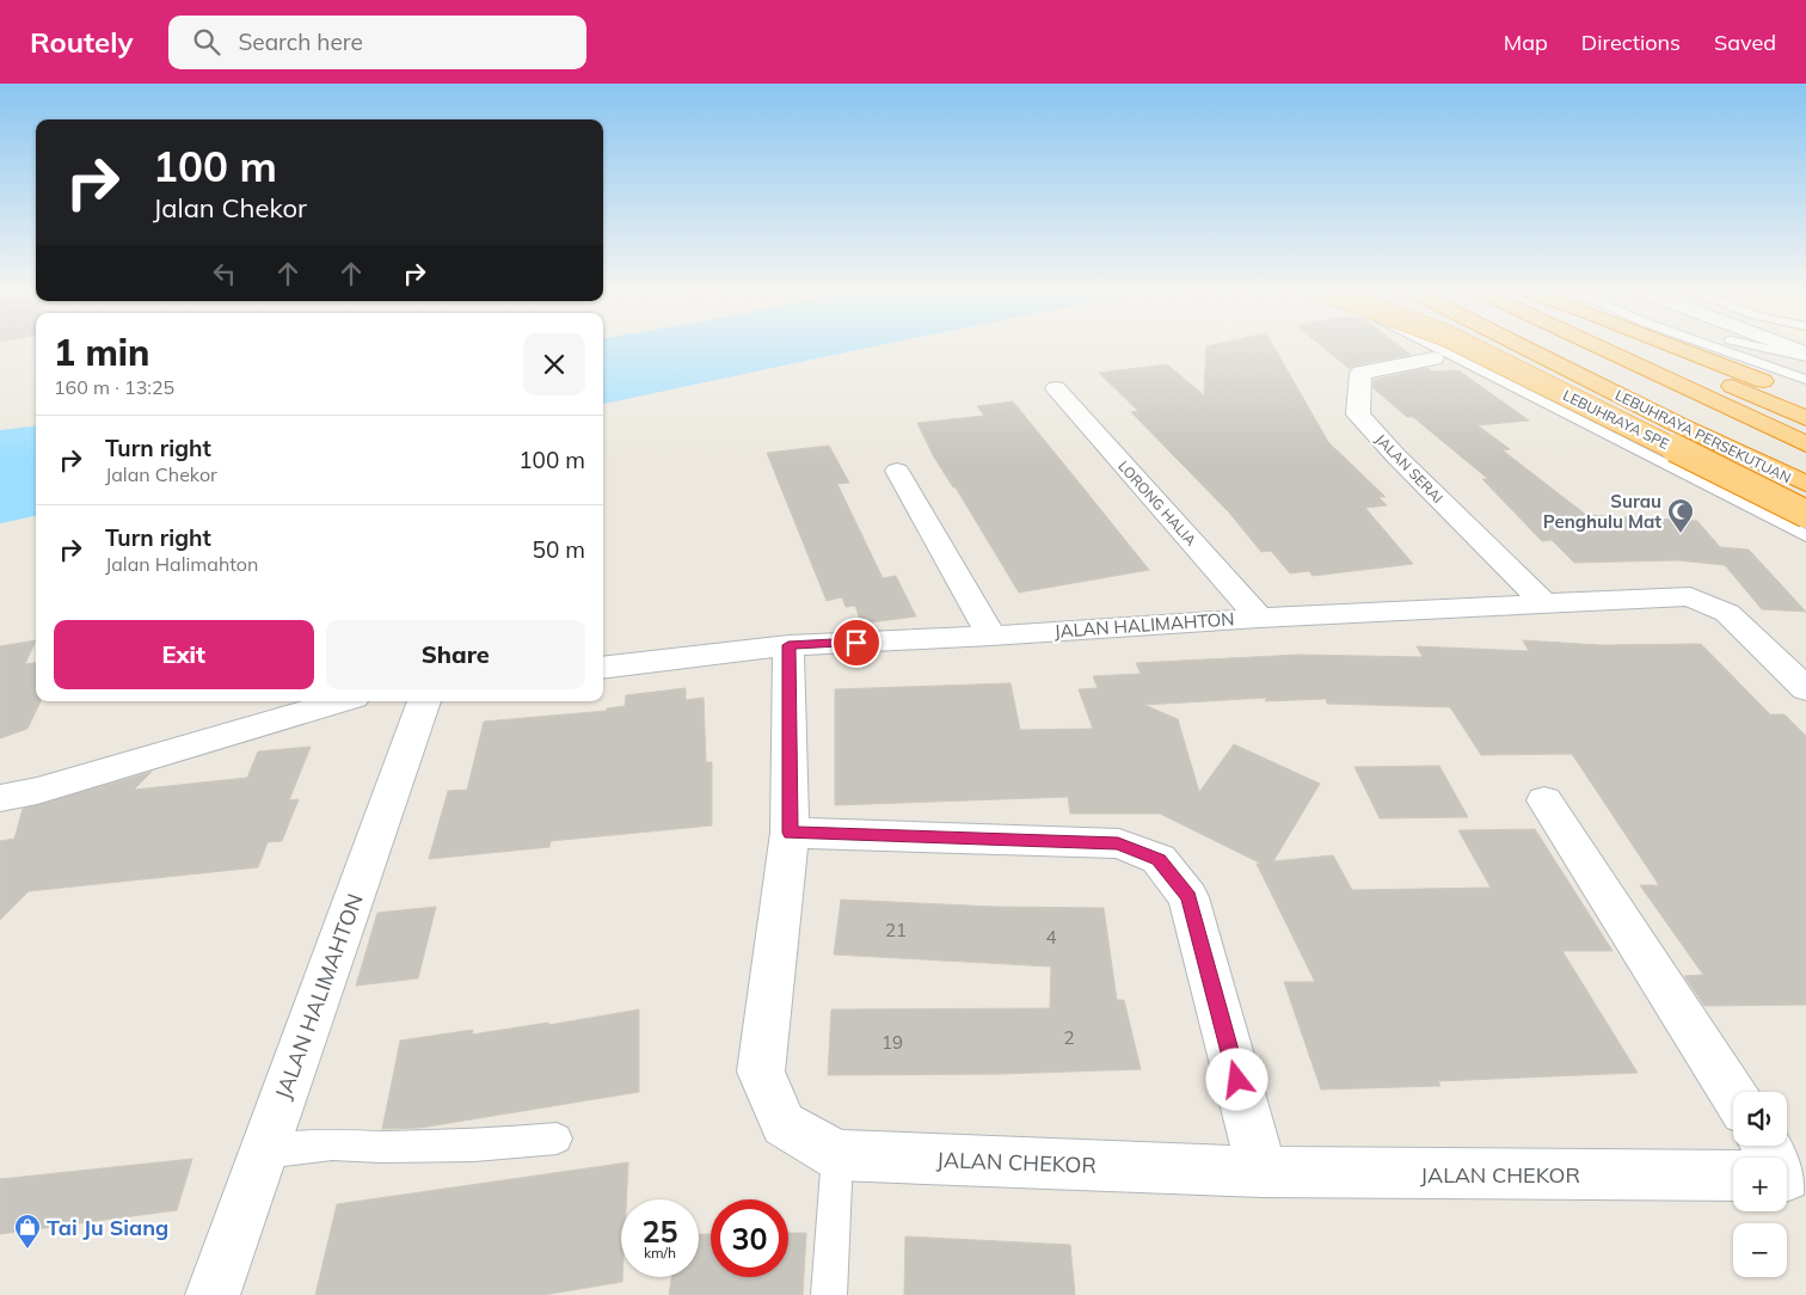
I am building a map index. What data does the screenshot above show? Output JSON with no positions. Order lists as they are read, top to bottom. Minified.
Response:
{"streets":{"highway":["LEBUHRAYA SPE","LEBUHRAYA PERSEKUTUAN"],"street":["JALAN SERAI","LORONG HALIA","JALAN HALIMAHTON","JALAN CHEKOR"]},"crossings":[["JALAN SERAI","JALAN HALIMAHTON"],["LORONG HALIA","JALAN HALIMAHTON"],["JALAN HALIMAHTON","JALAN CHEKOR"]],"places":{"mosque":["Surau Penghulu Mat"],"shop":["Tai Ju Siang"]},"house_numbers":["21","4","2","19"],"page":{"header":"Routely","search":"Search here","nav":["Map","Directions","Saved"],"turn":["100 m","Jalan Chekor"],"heading":["1 min","160 m · 13:25"],"list":[{"name":"Turn right","note":"Jalan Chekor","value":"100 m"},{"name":"Turn right","note":"Jalan Halimahton","value":"50 m"}],"buttons":["Exit","Share"],"map_buttons":["+","−"],"speed":"25 km/h","limit":"30"}}
